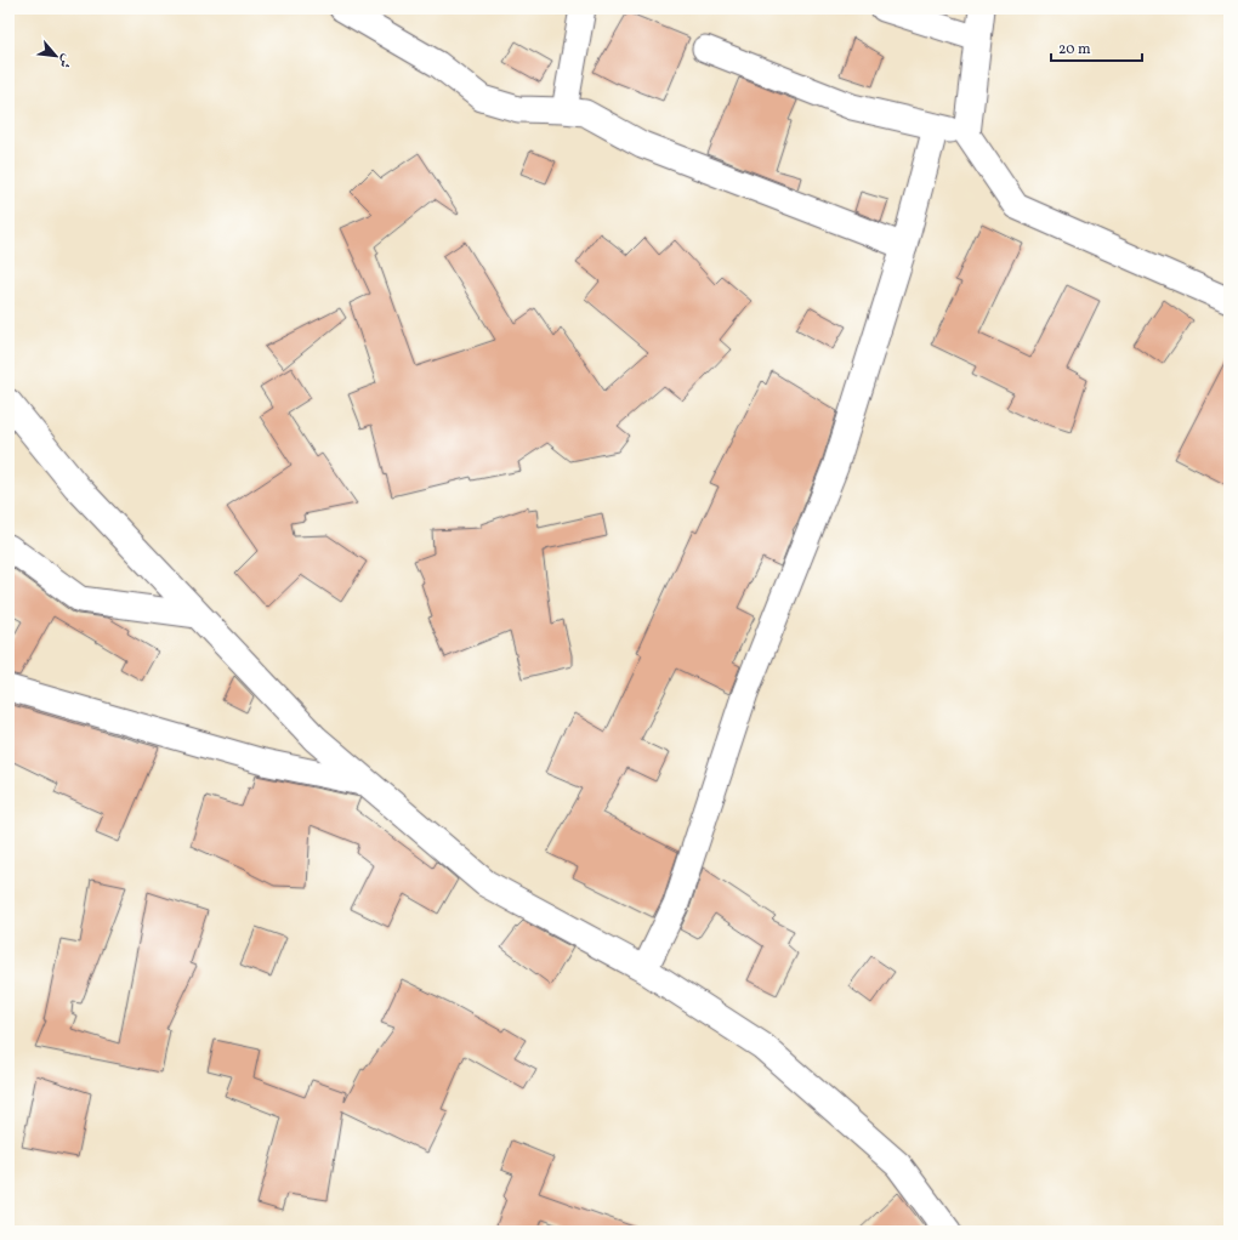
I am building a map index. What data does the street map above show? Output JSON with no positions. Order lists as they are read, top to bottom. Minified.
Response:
{"scale_bar":"20 m","north":"bottom right"}
